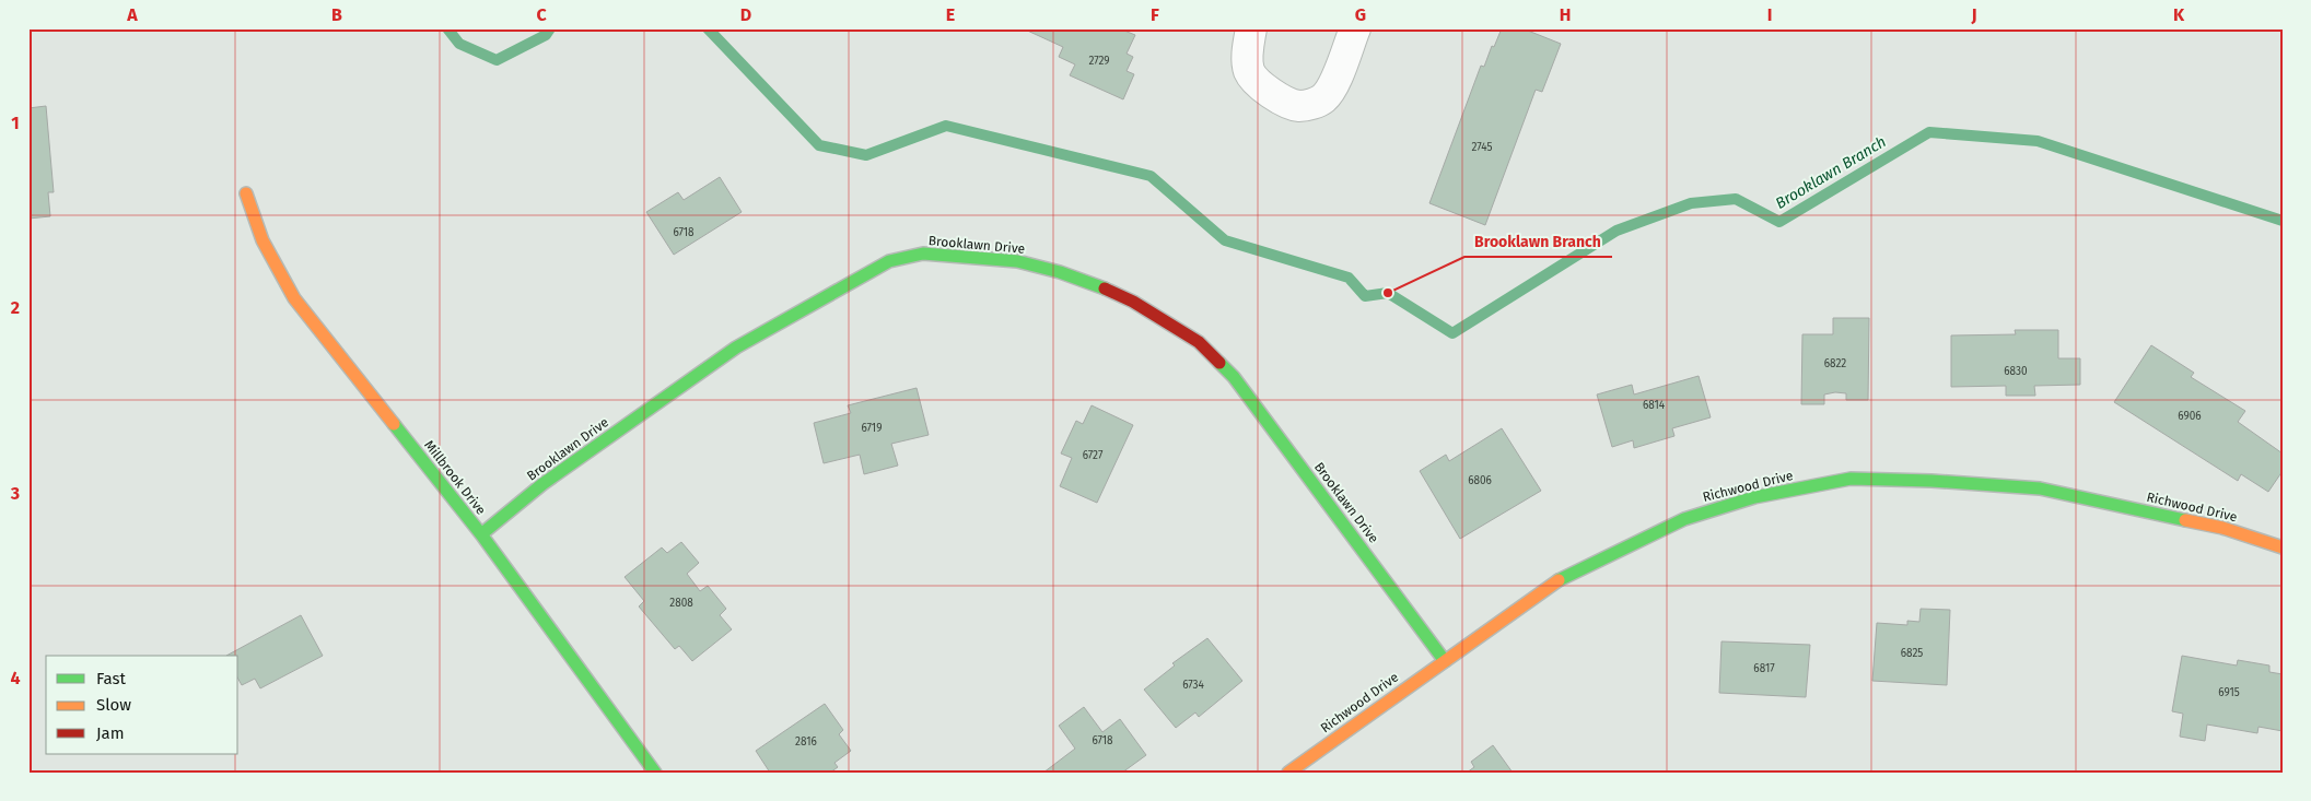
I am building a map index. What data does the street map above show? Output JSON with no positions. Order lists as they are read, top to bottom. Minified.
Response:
{"streets":{"street":["Brooklawn Drive","Millbrook Drive","Richwood Drive"]},"crossings":[["Brooklawn Drive","Millbrook Drive"],["Brooklawn Drive","Richwood Drive"]],"water":["Brooklawn Branch"],"places":["Brooklawn Branch"],"house_numbers":["2729","2745","6718","6822","6830","6814","6906","6719","6727","6806","2808","6825","6817","6734","6915","6718","2816"],"legend":["Fast","Slow","Jam"],"grid":{"columns":["A","B","C","D","E","F","G","H","I","J","K"],"rows":["1","2","3","4"]}}
